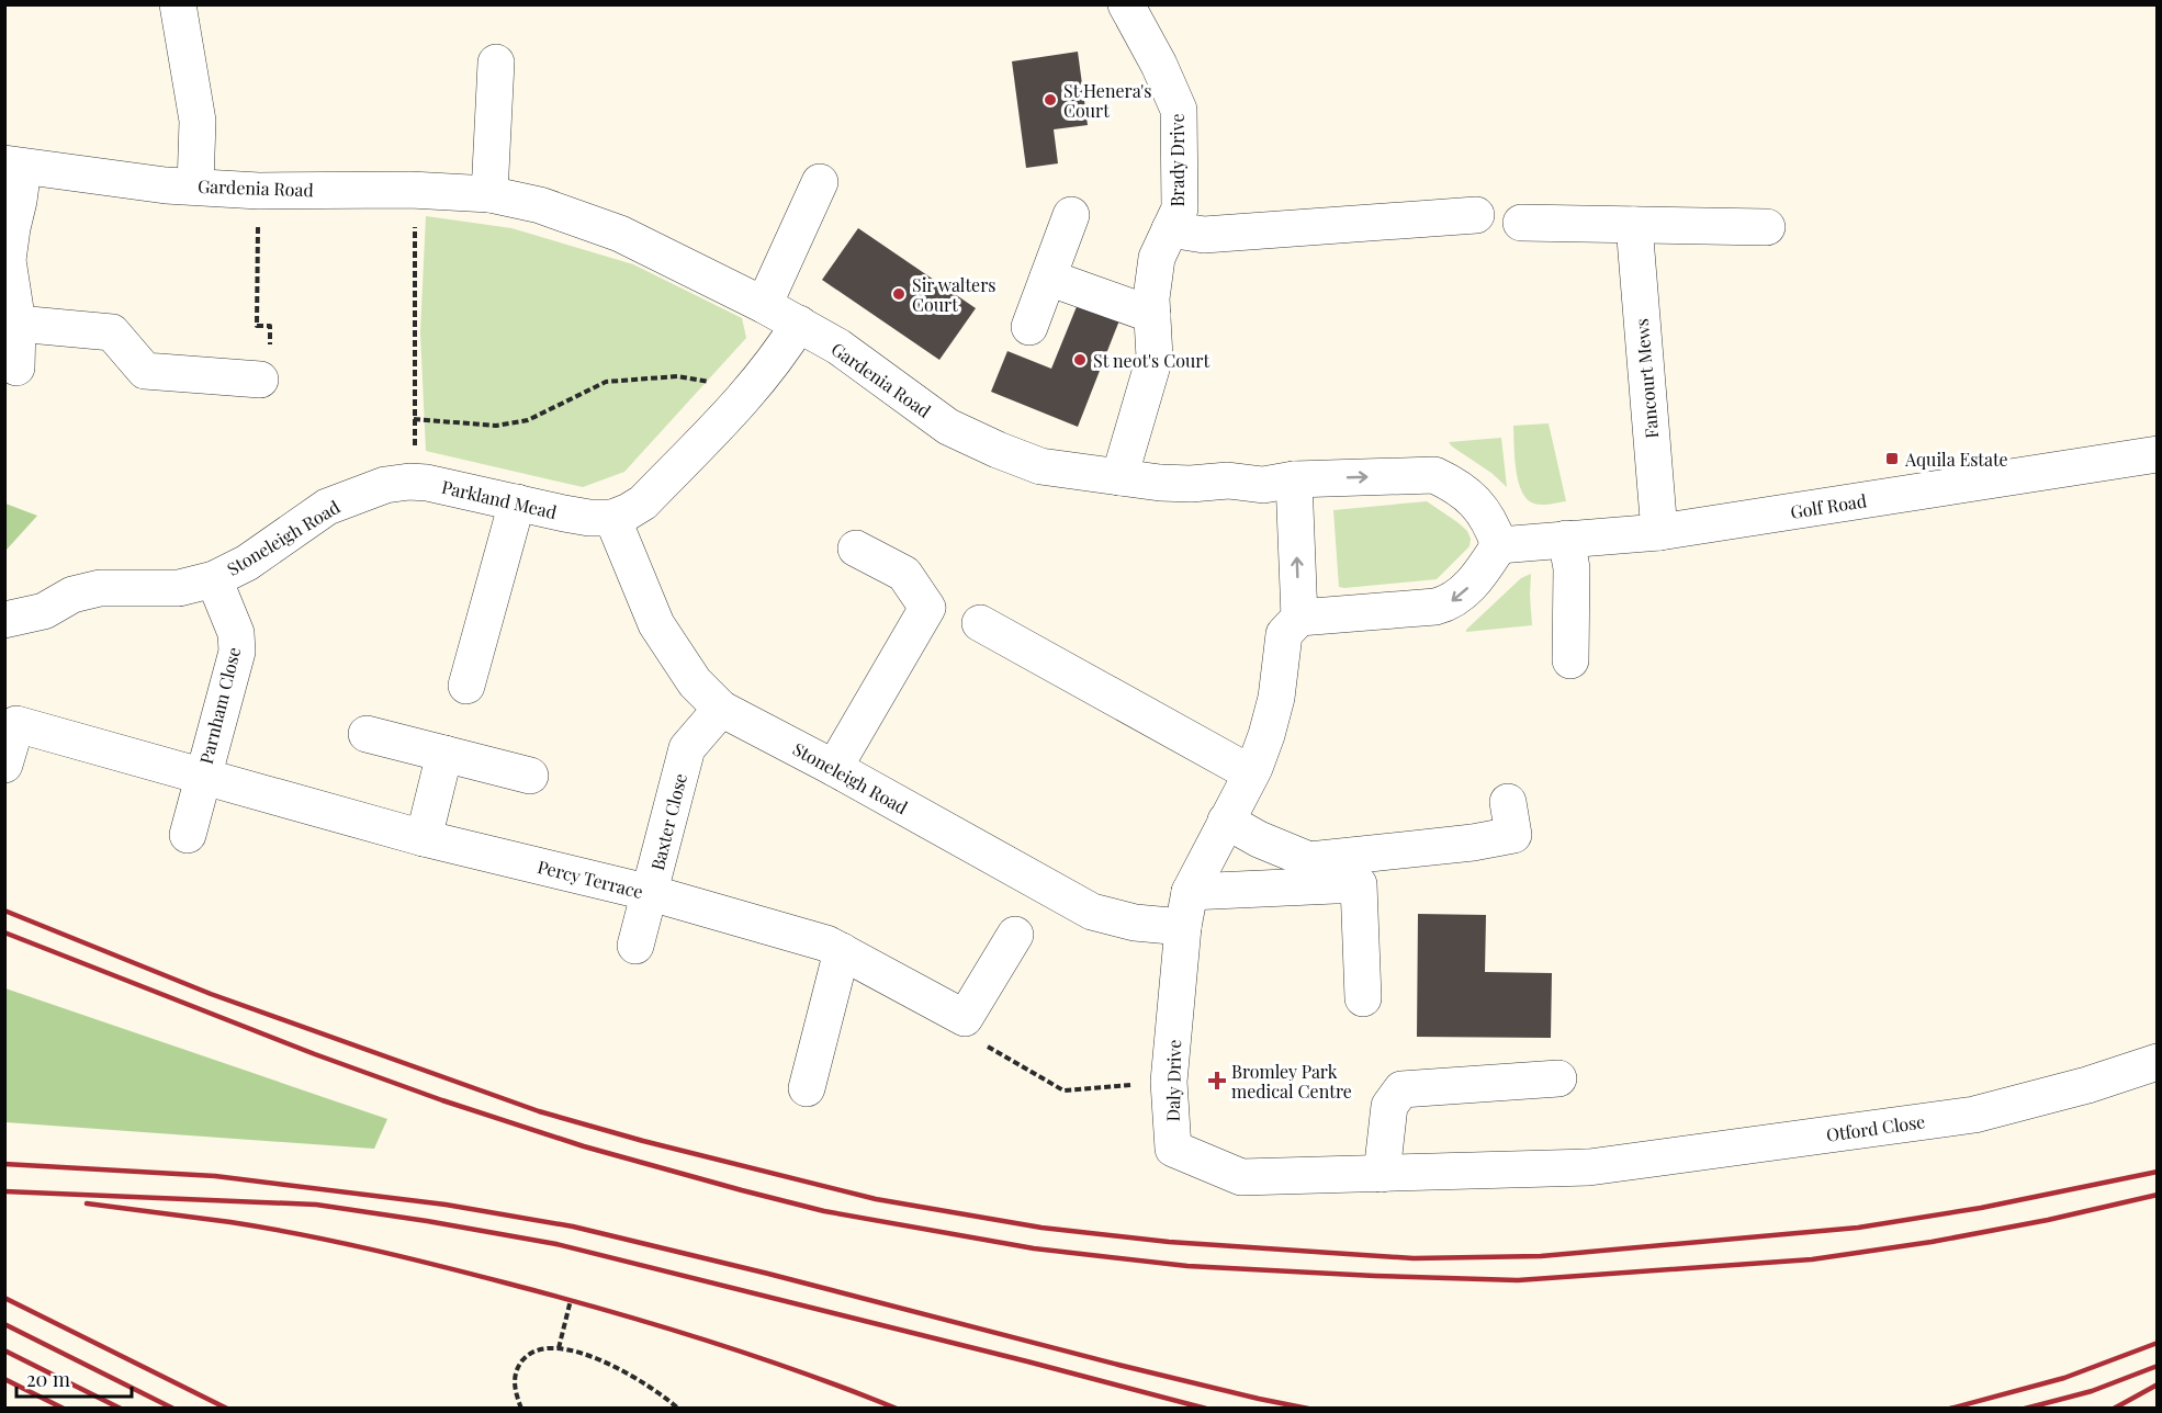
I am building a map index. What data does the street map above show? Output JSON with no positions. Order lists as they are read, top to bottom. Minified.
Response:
{"streets":{"street":["Brady Drive","Gardenia Road","Fancourt Mews","Parkland Mead","Golf Road","Stoneleigh Road","Parnham Close","Baxter Close","Percy Terrace","Daly Drive","Otford Close"]},"crossings":[["Brady Drive","Gardenia Road"],["Gardenia Road","Parkland Mead"],["Gardenia Road","Golf Road"],["Fancourt Mews","Golf Road"],["Parkland Mead","Stoneleigh Road"],["Stoneleigh Road","Parnham Close"],["Stoneleigh Road","Baxter Close"],["Stoneleigh Road","Daly Drive"],["Parnham Close","Percy Terrace"],["Baxter Close","Percy Terrace"],["Daly Drive","Otford Close"]],"places":{"other":["St Henera's Court","Sir walters Court","St neot's Court"],"transit":["Aquila Estate"],"health":["Bromley Park medical Centre"]},"scale_bar":"20 m"}
